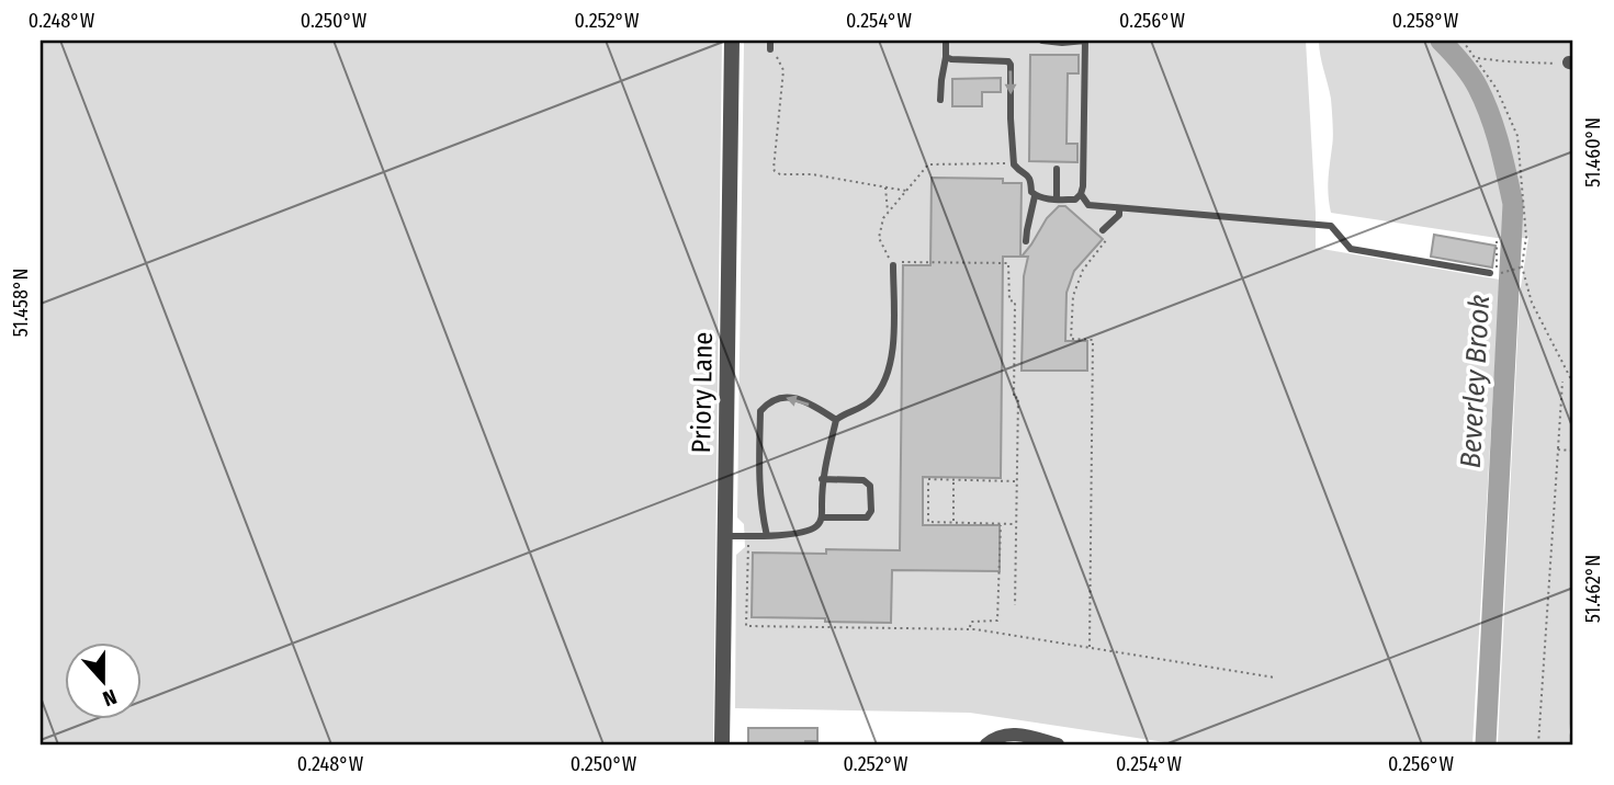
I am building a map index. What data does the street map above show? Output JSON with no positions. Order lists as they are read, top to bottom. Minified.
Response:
{"streets":{"street":["Priory Lane"]},"water":["Beverley Brook"],"north":"bottom","coordinates":["0.248°W","0.250°W","0.252°W","0.254°W","0.256°W","0.258°W","51.460°N","51.458°N","51.462°N"]}
